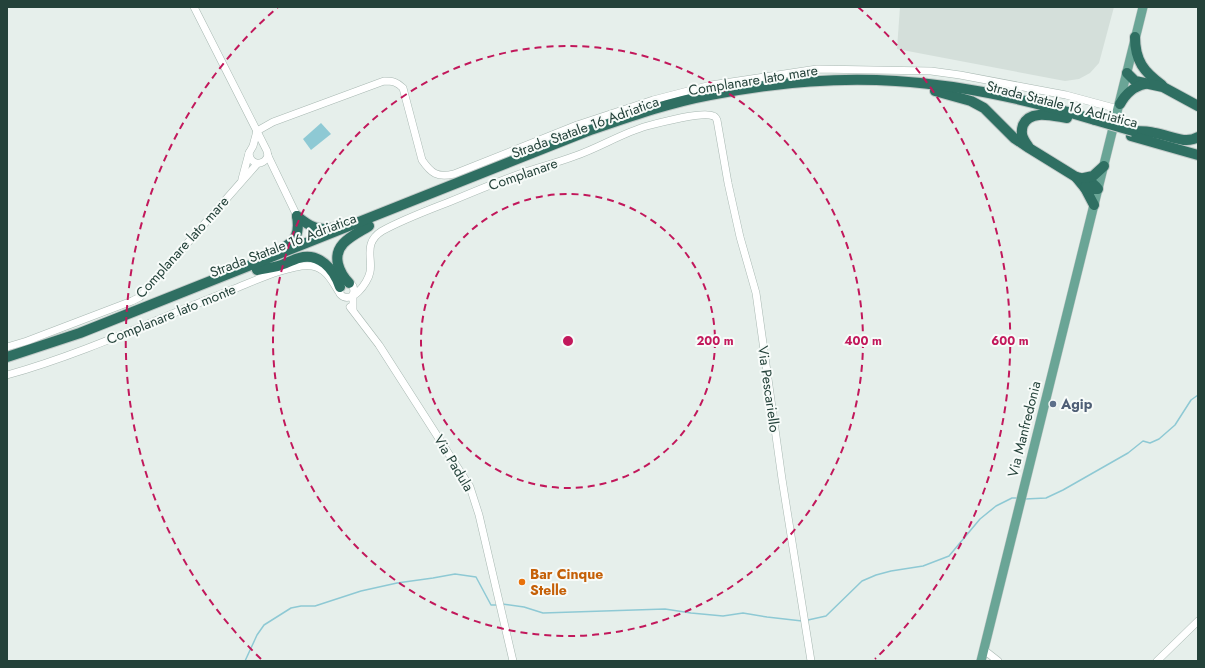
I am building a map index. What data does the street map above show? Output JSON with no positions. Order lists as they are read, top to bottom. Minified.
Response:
{"streets":{"highway":["Strada Statale 16 Adriatica"],"main road":["Via Manfredonia"],"street":["Complanare lato mare","Complanare","Complanare lato monte","Via Pescariello","Via Padula"]},"crossings":[["Complanare lato mare","Via Manfredonia"],["Complanare","Via Pescariello"],["Complanare lato monte","Via Padula"]],"places":["Agip","Bar Cinque Stelle"],"rings":["200 m","400 m","600 m"]}
